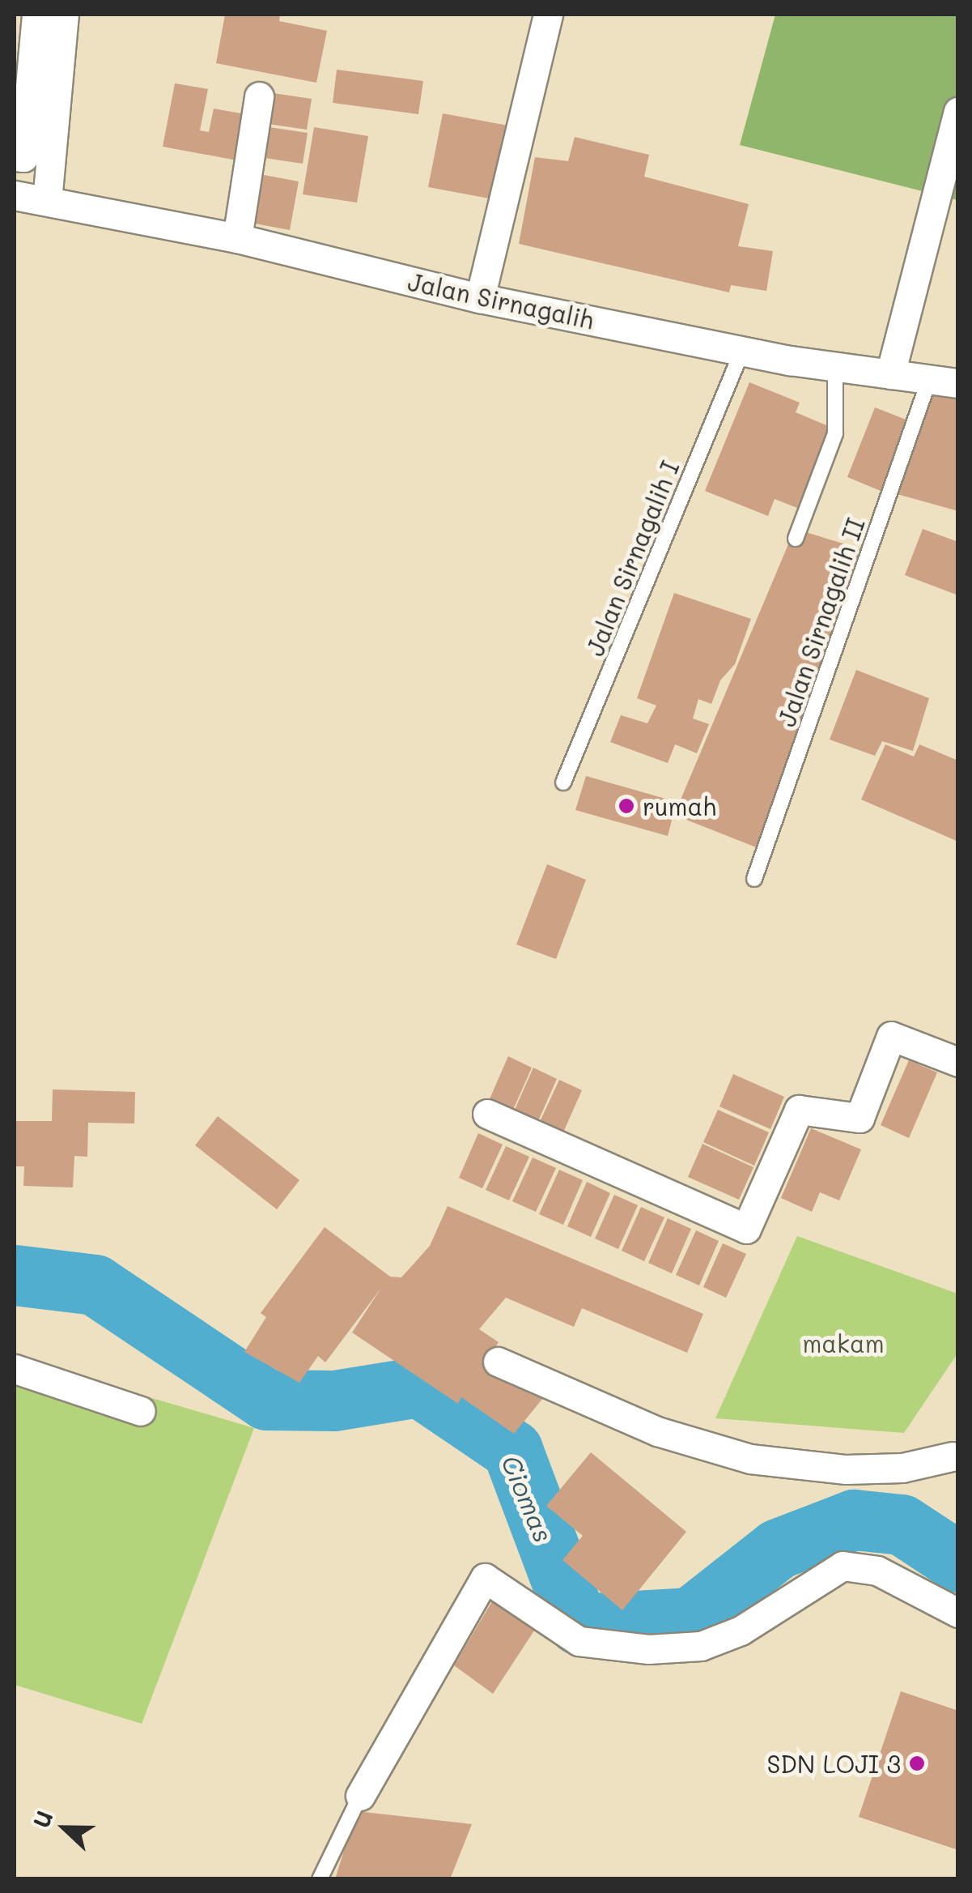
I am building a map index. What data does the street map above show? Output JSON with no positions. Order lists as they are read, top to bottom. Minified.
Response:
{"streets":{"street":["Jalan Sirnagalih"],"lane":["Jalan Sirnagalih I","Jalan Sirnagalih II"]},"crossings":[["Jalan Sirnagalih","Jalan Sirnagalih I"],["Jalan Sirnagalih","Jalan Sirnagalih II"]],"water":["Ciomas"],"parks":["makam"],"places":["rumah","SDN LOJI 3"],"north":"left"}
